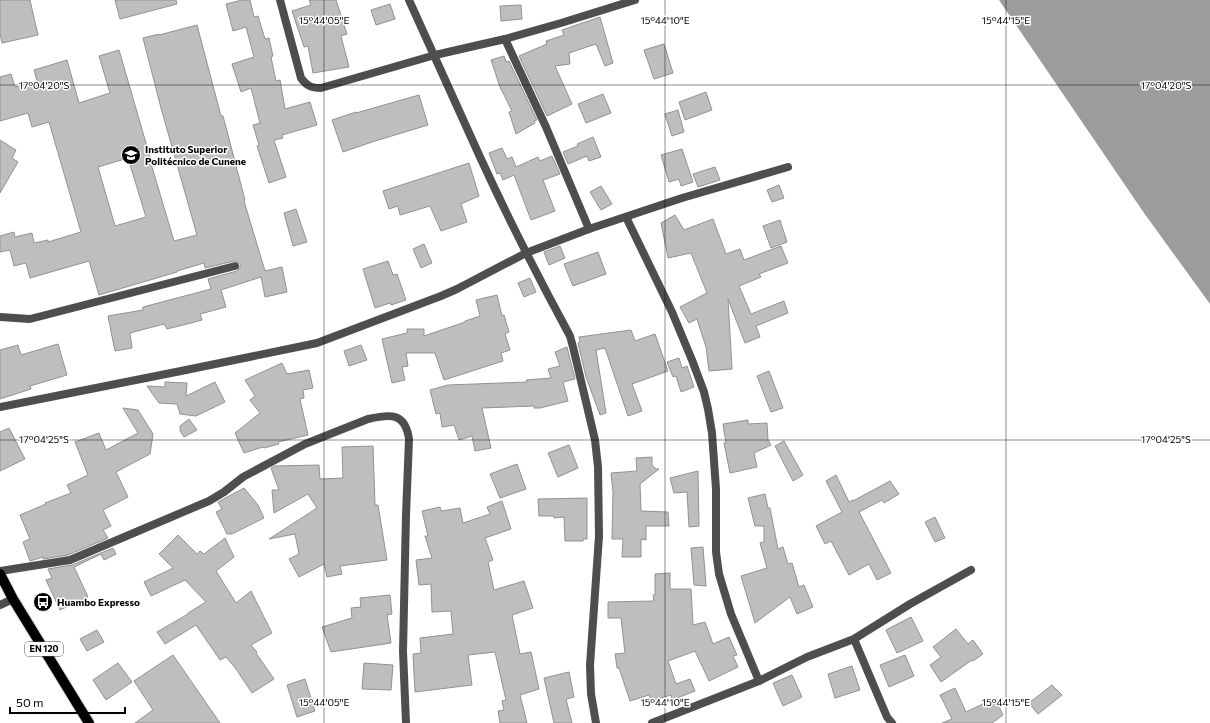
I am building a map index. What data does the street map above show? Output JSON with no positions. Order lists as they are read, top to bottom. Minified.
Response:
{"streets":{"main road":["EN 120"]},"places":{"school or university":["Instituto Superior Politécnico de Cunene"],"bus stop":["Huambo Expresso"]},"scale_bar":"50 m","coordinates":["15°44'05\"E","15°44'10\"E","15°44'15\"E","17°04'20\"S","17°04'25\"S"]}
